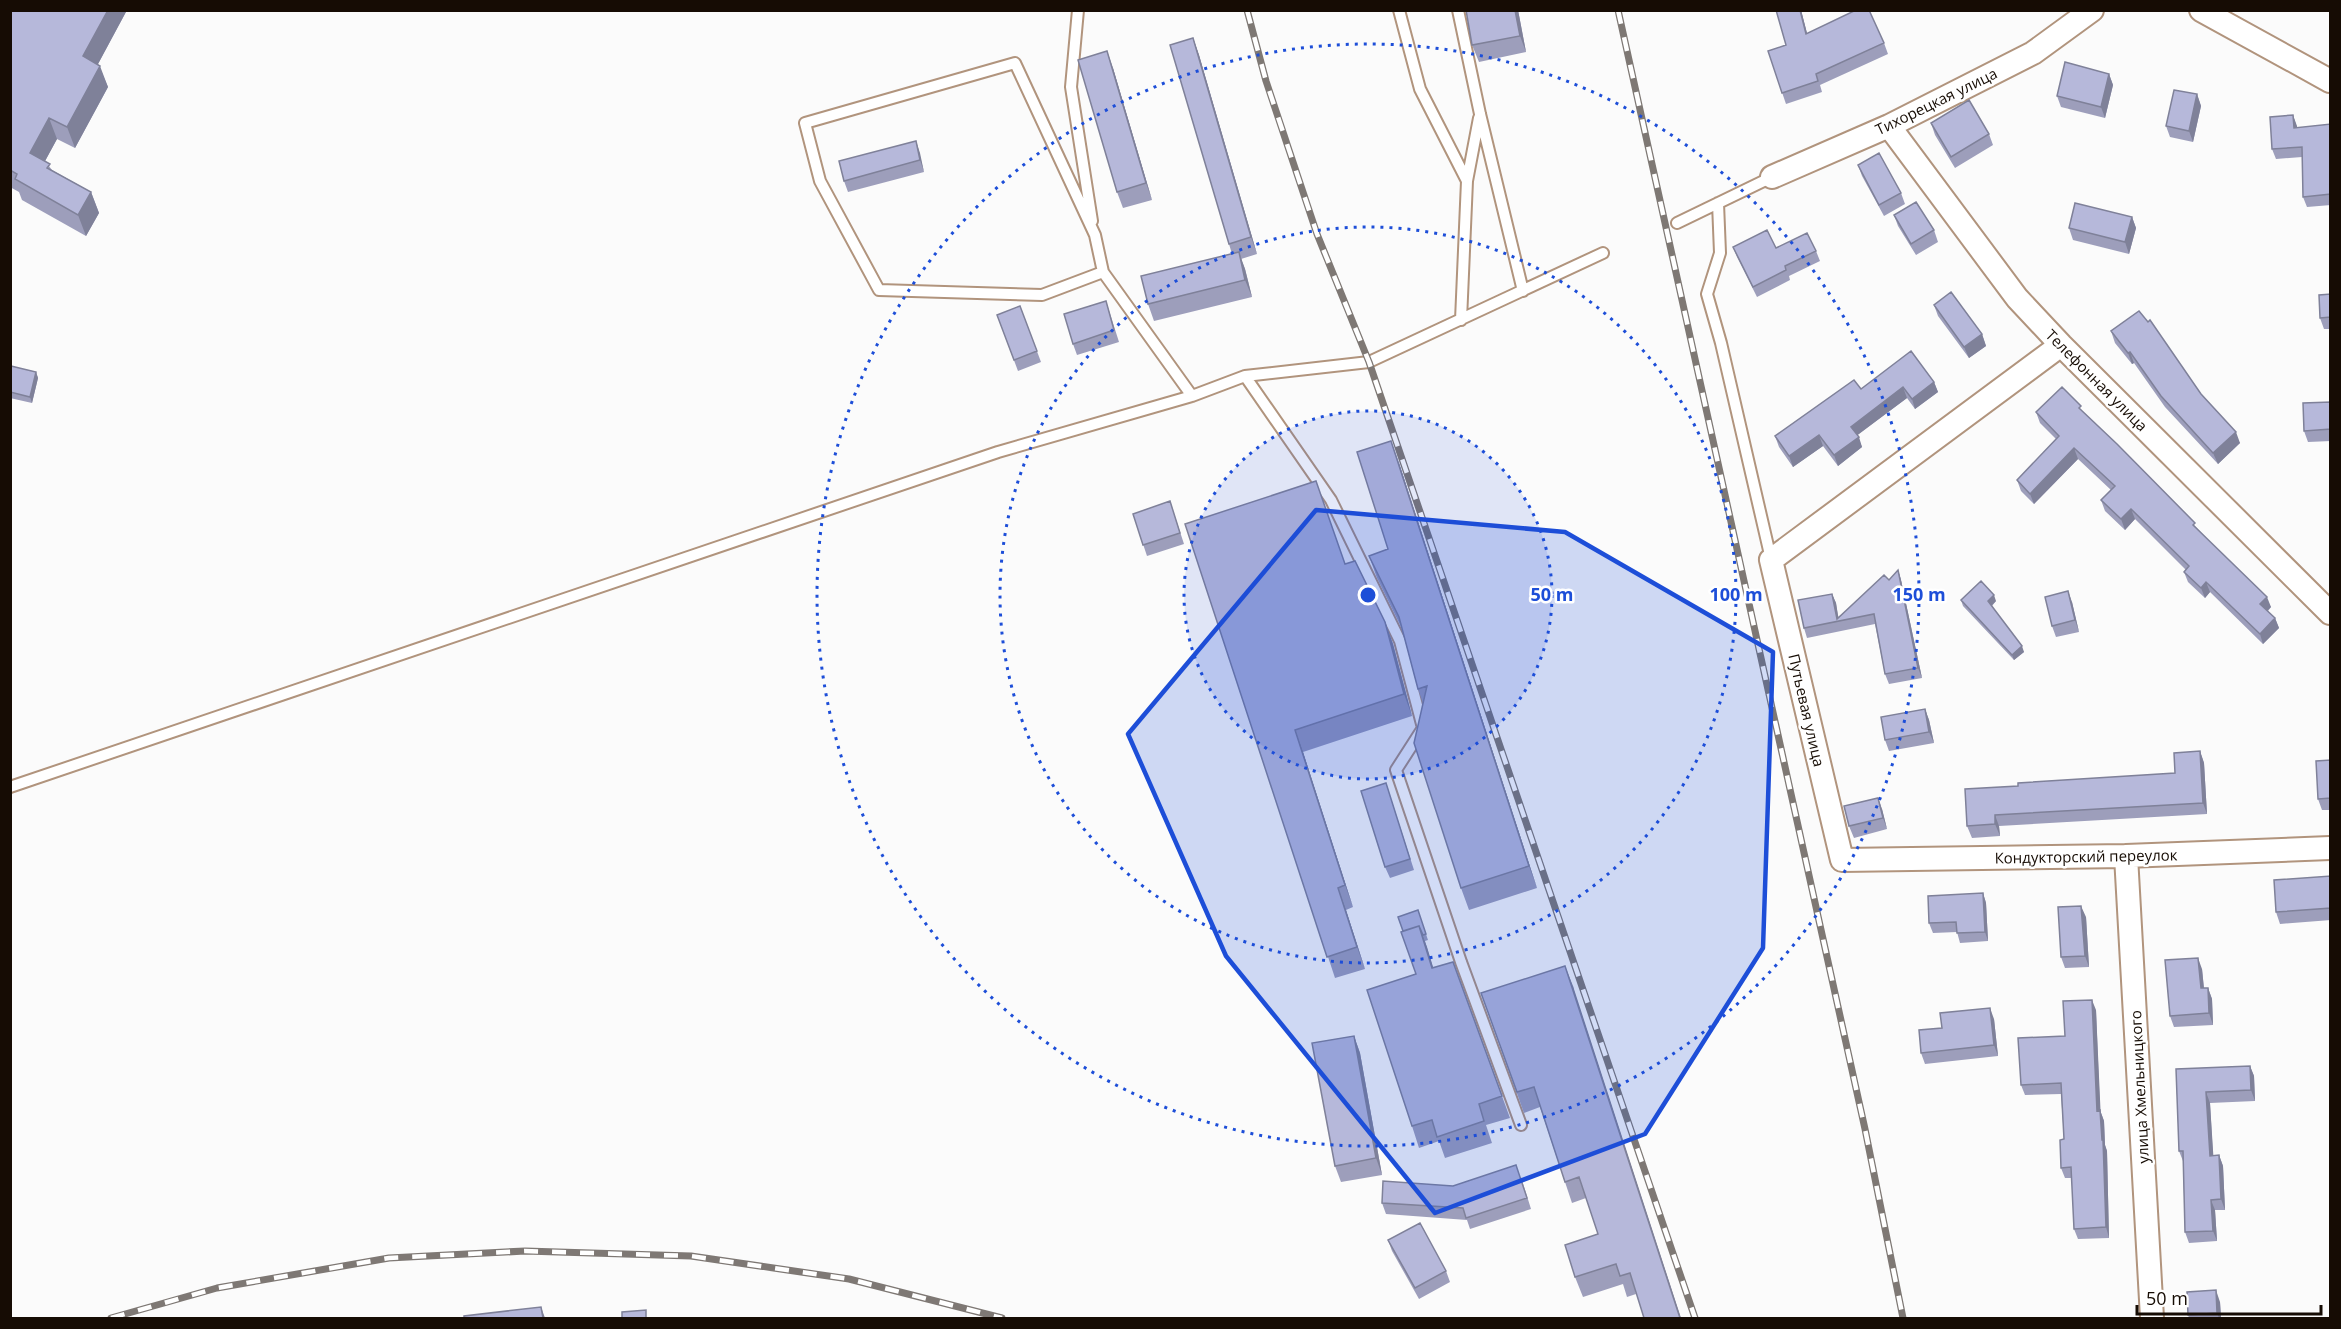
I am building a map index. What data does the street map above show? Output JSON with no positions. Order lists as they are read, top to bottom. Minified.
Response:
{"streets":{"street":["Тихорецкая улица","Телефонная улица","Путьевая улица","Кондукторский переулок","улица Хмельницкого"]},"crossings":[["Тихорецкая улица","Телефонная улица"],["Путьевая улица","Кондукторский переулок"],["Кондукторский переулок","улица Хмельницкого"]],"scale_bar":"50 m","rings":["50 m","100 m","150 m"]}
